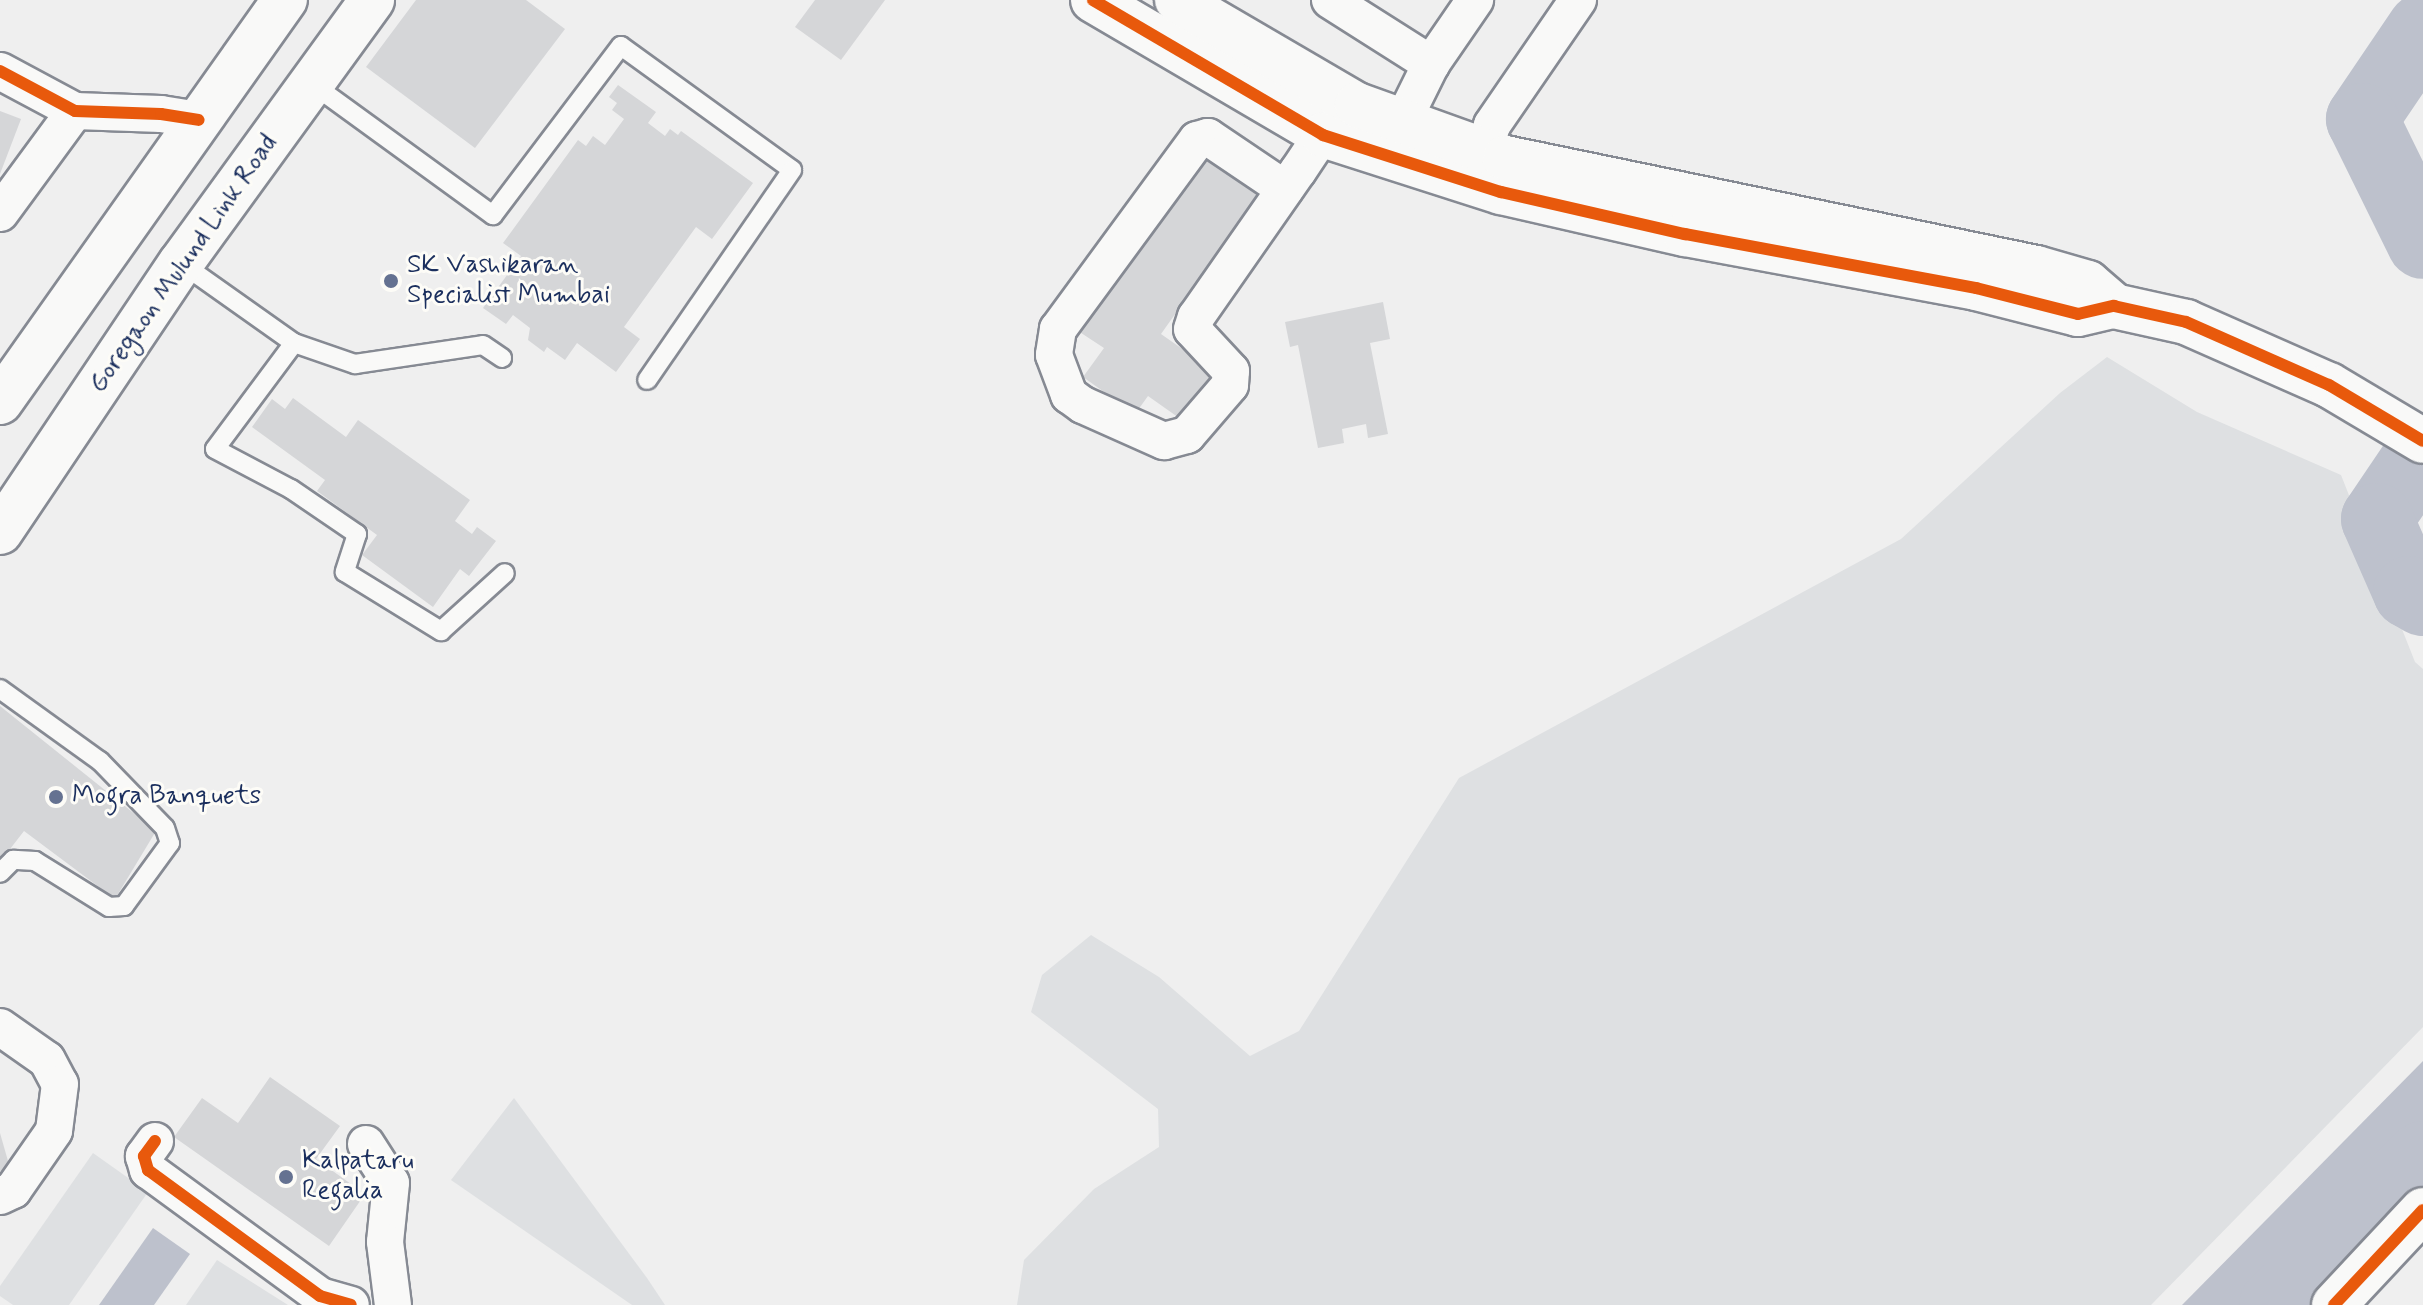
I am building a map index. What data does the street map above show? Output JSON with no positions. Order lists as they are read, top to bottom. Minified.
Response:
{"streets":{"street":["Goregaon Mulund Link Road"]},"places":["SK Vashikaran Specialist Mumbai","Mogra Banquets","Kalpataru Regalia"]}
